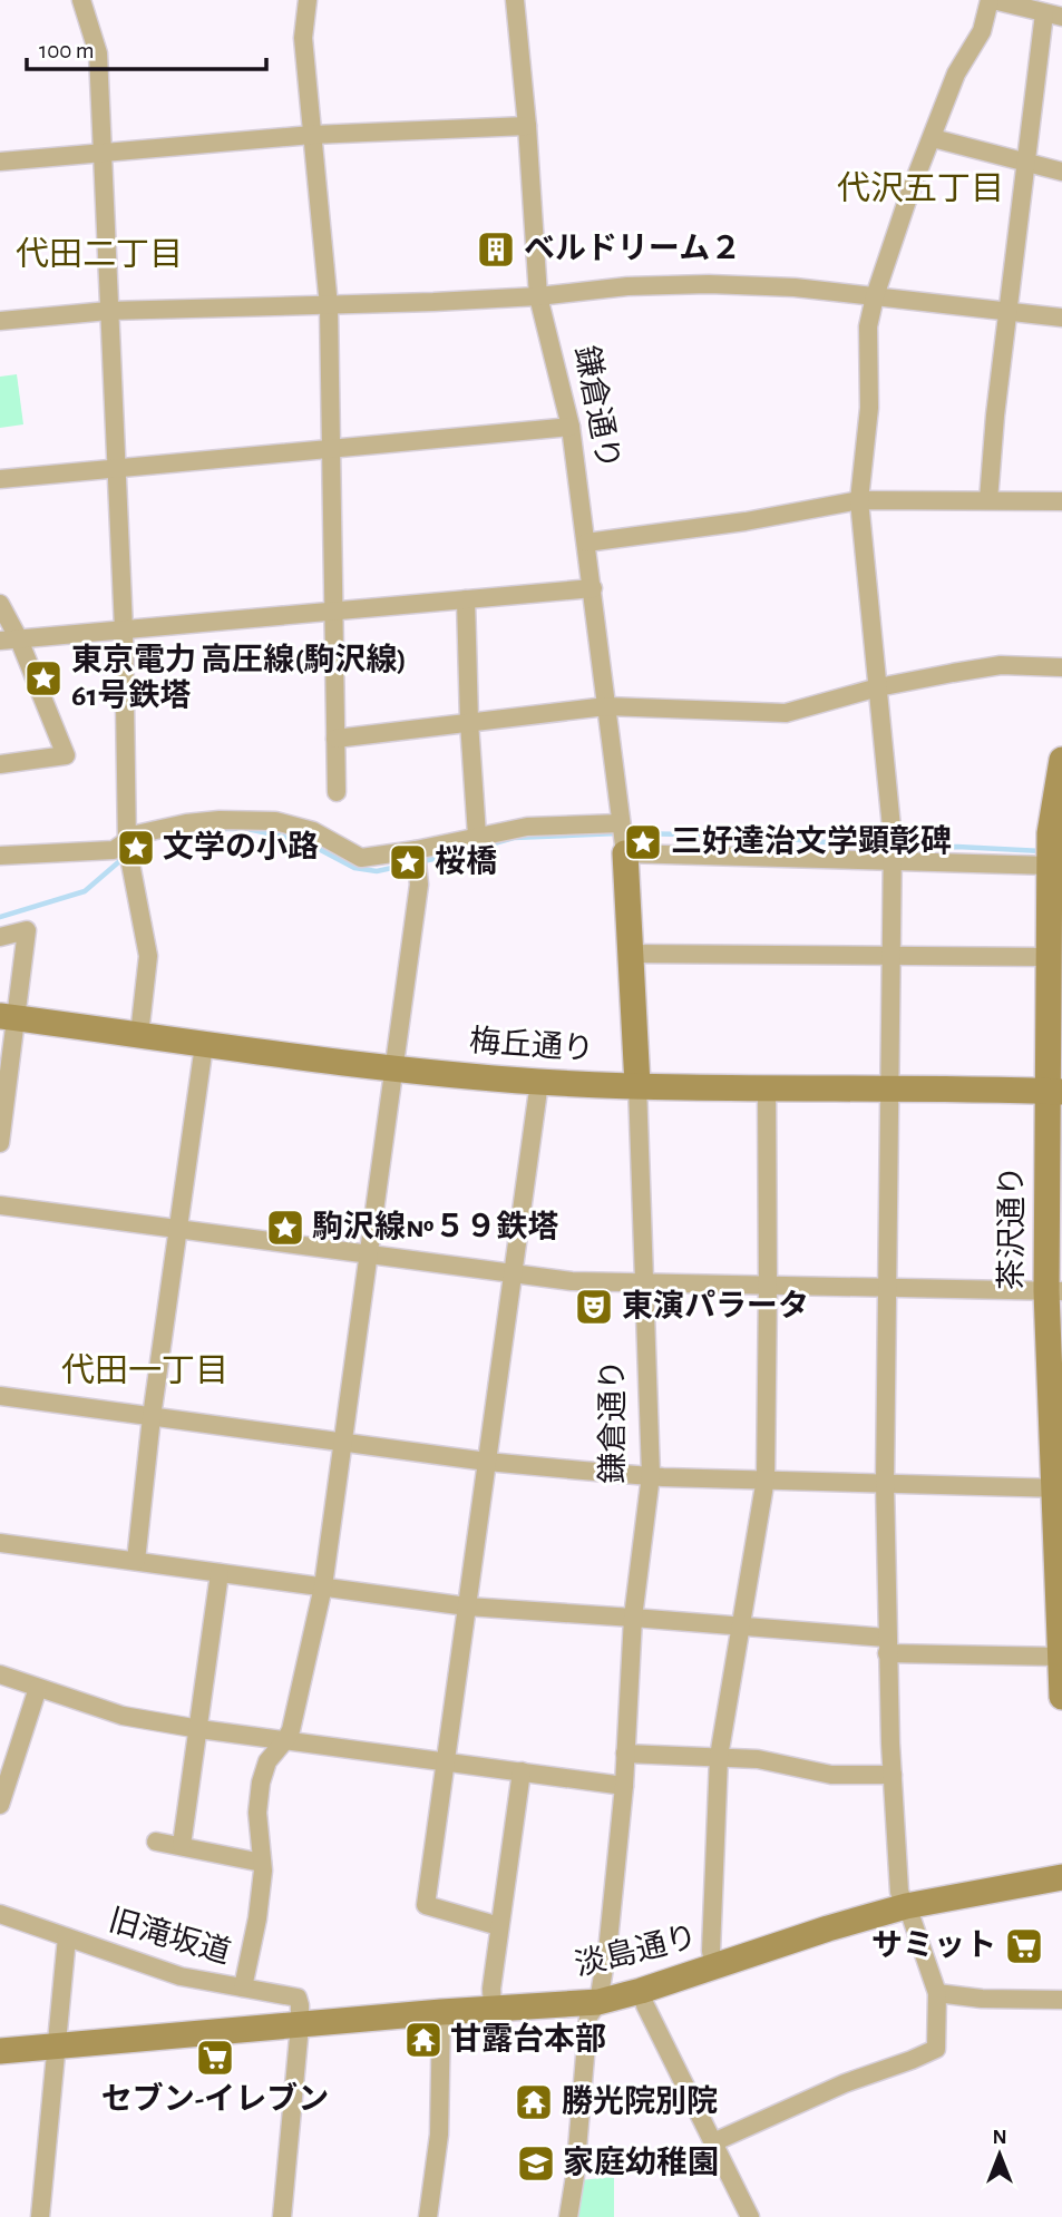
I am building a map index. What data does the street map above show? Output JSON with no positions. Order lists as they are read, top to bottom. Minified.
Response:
{"streets":{"street":["鎌倉通り","梅丘通り","茶沢通り","旧滝坂道","淡島通り"]},"crossings":[["鎌倉通り","梅丘通り"],["鎌倉通り","淡島通り"],["梅丘通り","茶沢通り"],["旧滝坂道","淡島通り"]],"districts":["代沢五丁目","代田二丁目","代田一丁目"],"places":{"building":["ベルドリーム２"],"place":["東京電力 高圧線(駒沢線) 61号鉄塔","三好達治文学顕彰碑","文学の小路","桜橋","駒沢線№５９鉄塔"],"theatre":["東演パラータ"],"supermarket":["サミット","セブン-イレブン"],"temple":["甘露台本部","勝光院別院"],"school or university":["家庭幼稚園"]},"scale_bar":"100 m","north":"top"}
